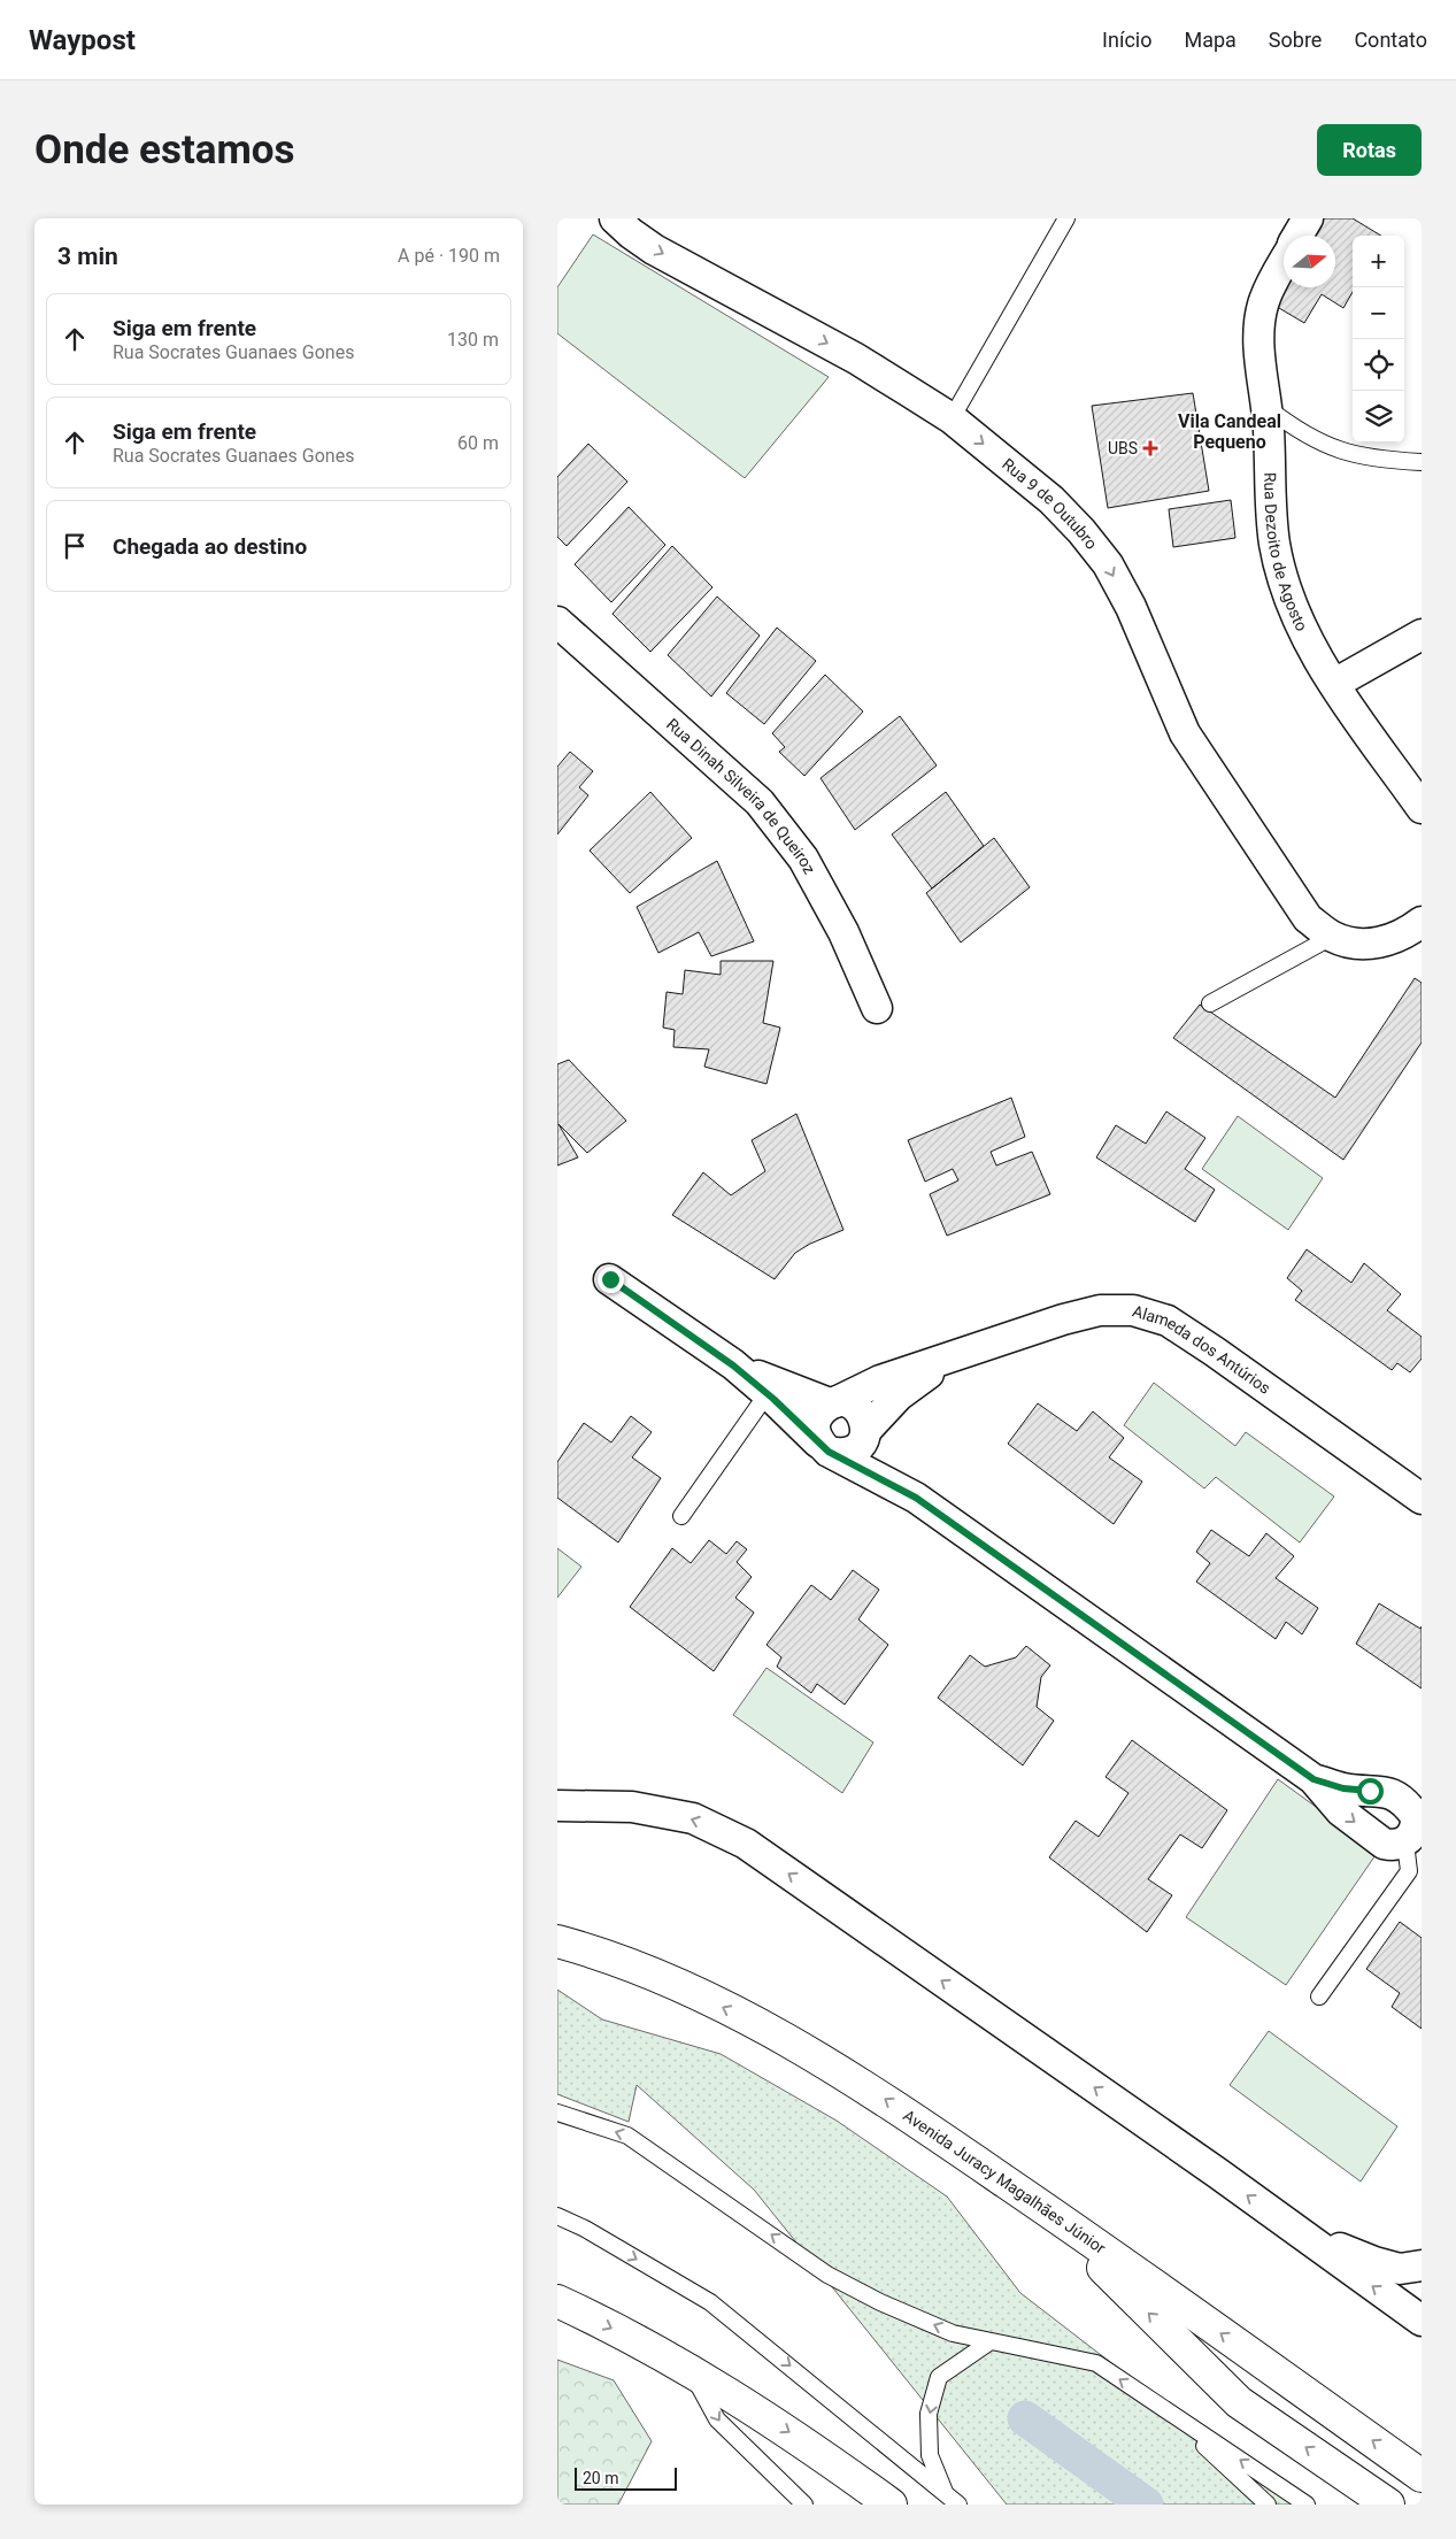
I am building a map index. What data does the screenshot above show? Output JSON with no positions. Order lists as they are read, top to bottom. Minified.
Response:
{"streets":{"main road":["Avenida Juracy Magalhães Júnior"],"street":["Rua 9 de Outubro","Rua Dezoito de Agosto","Rua Dinah Silveira de Queiroz","Alameda dos Antúrios"]},"one_way":["Rua 9 de Outubro"],"districts":["Vila Candeal Pequeno"],"places":{"health":["UBS"]},"scale_bar":"20 m","north":"right","page":{"header":"Waypost","nav":["Início","Mapa","Sobre","Contato"],"buttons":"Rotas","title":"Onde estamos","heading":["3 min","A pé · 190 m"],"map_buttons":["+","−"],"list":[["Siga em frente","Rua Socrates Guanaes Gones","130 m"],["Siga em frente","Rua Socrates Guanaes Gones","60 m"],"Chegada ao destino"],"scale":"20 m"}}
